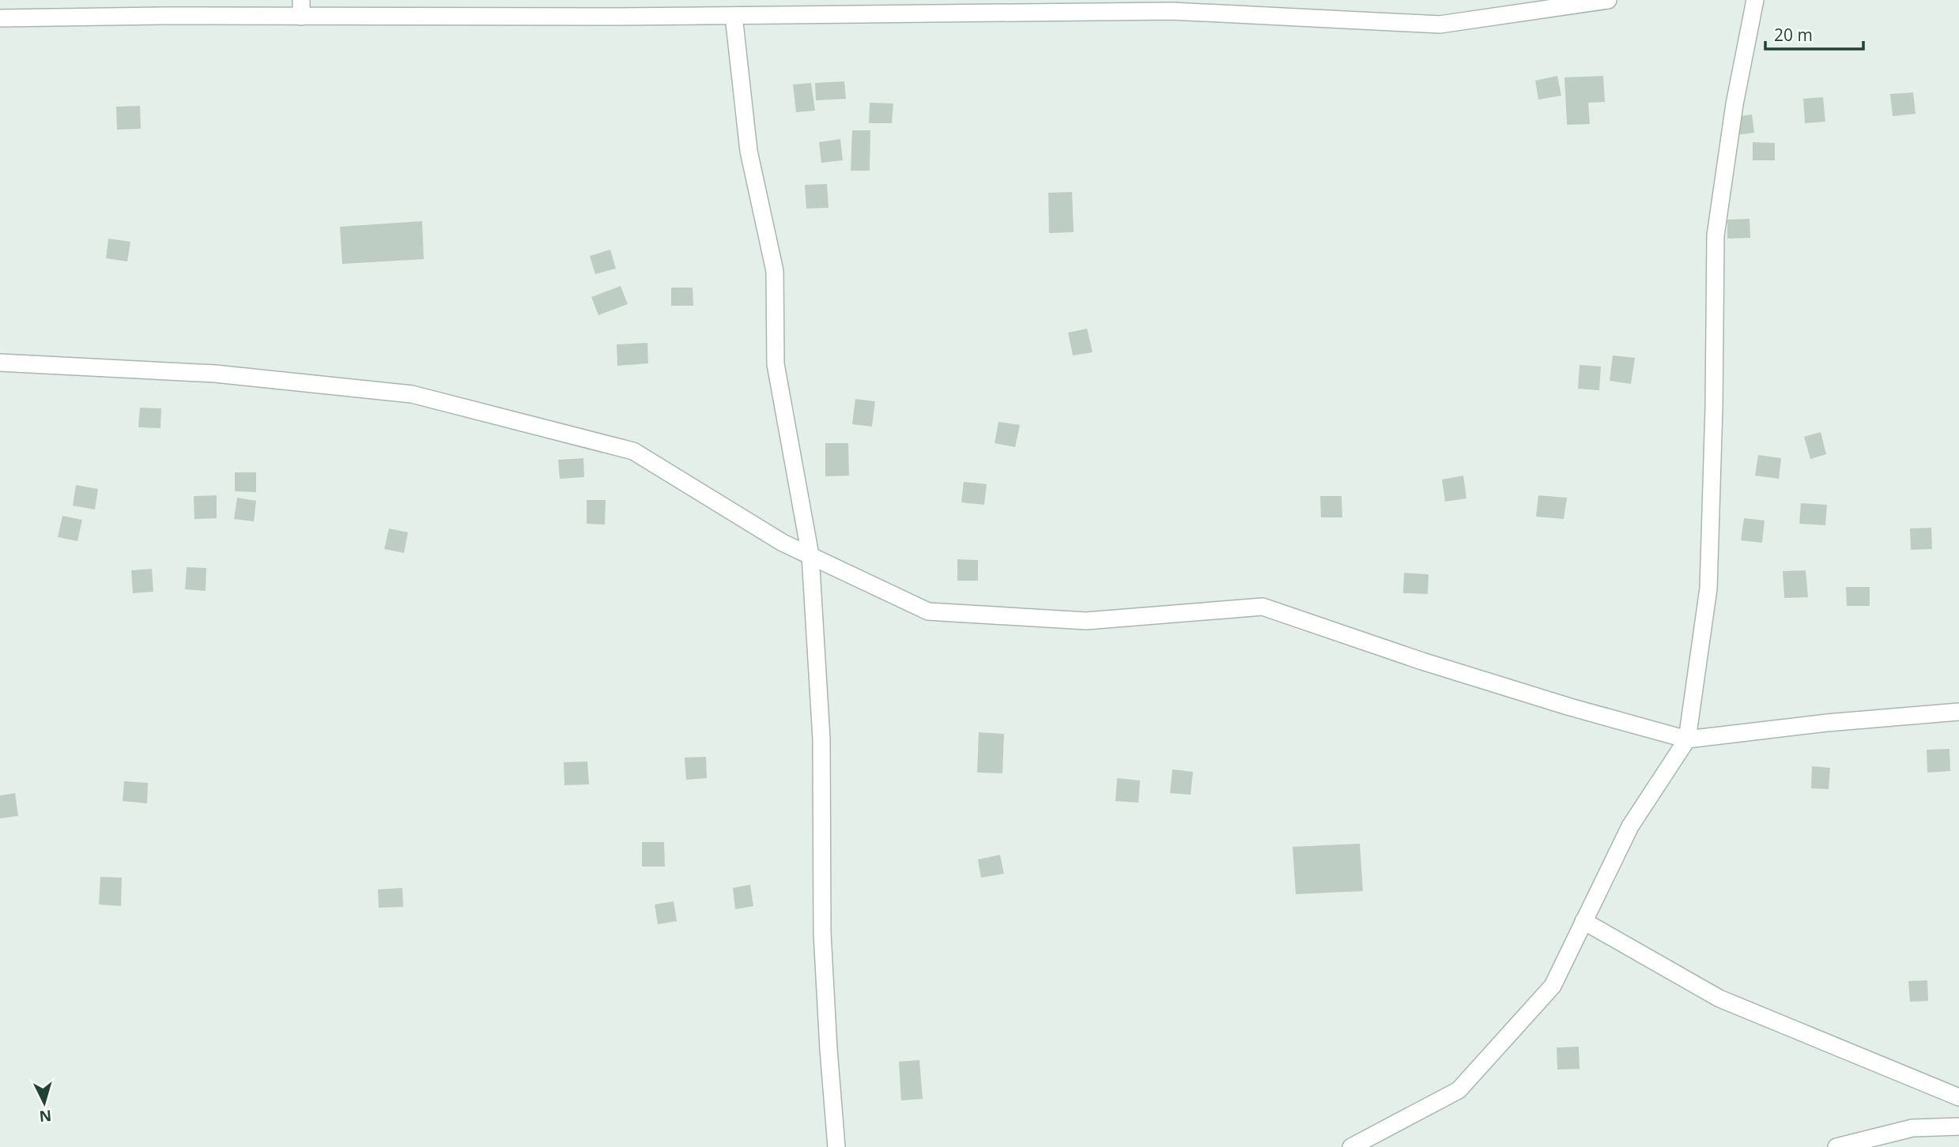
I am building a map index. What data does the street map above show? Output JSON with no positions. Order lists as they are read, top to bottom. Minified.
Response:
{"scale_bar":"20 m","north":"bottom"}
